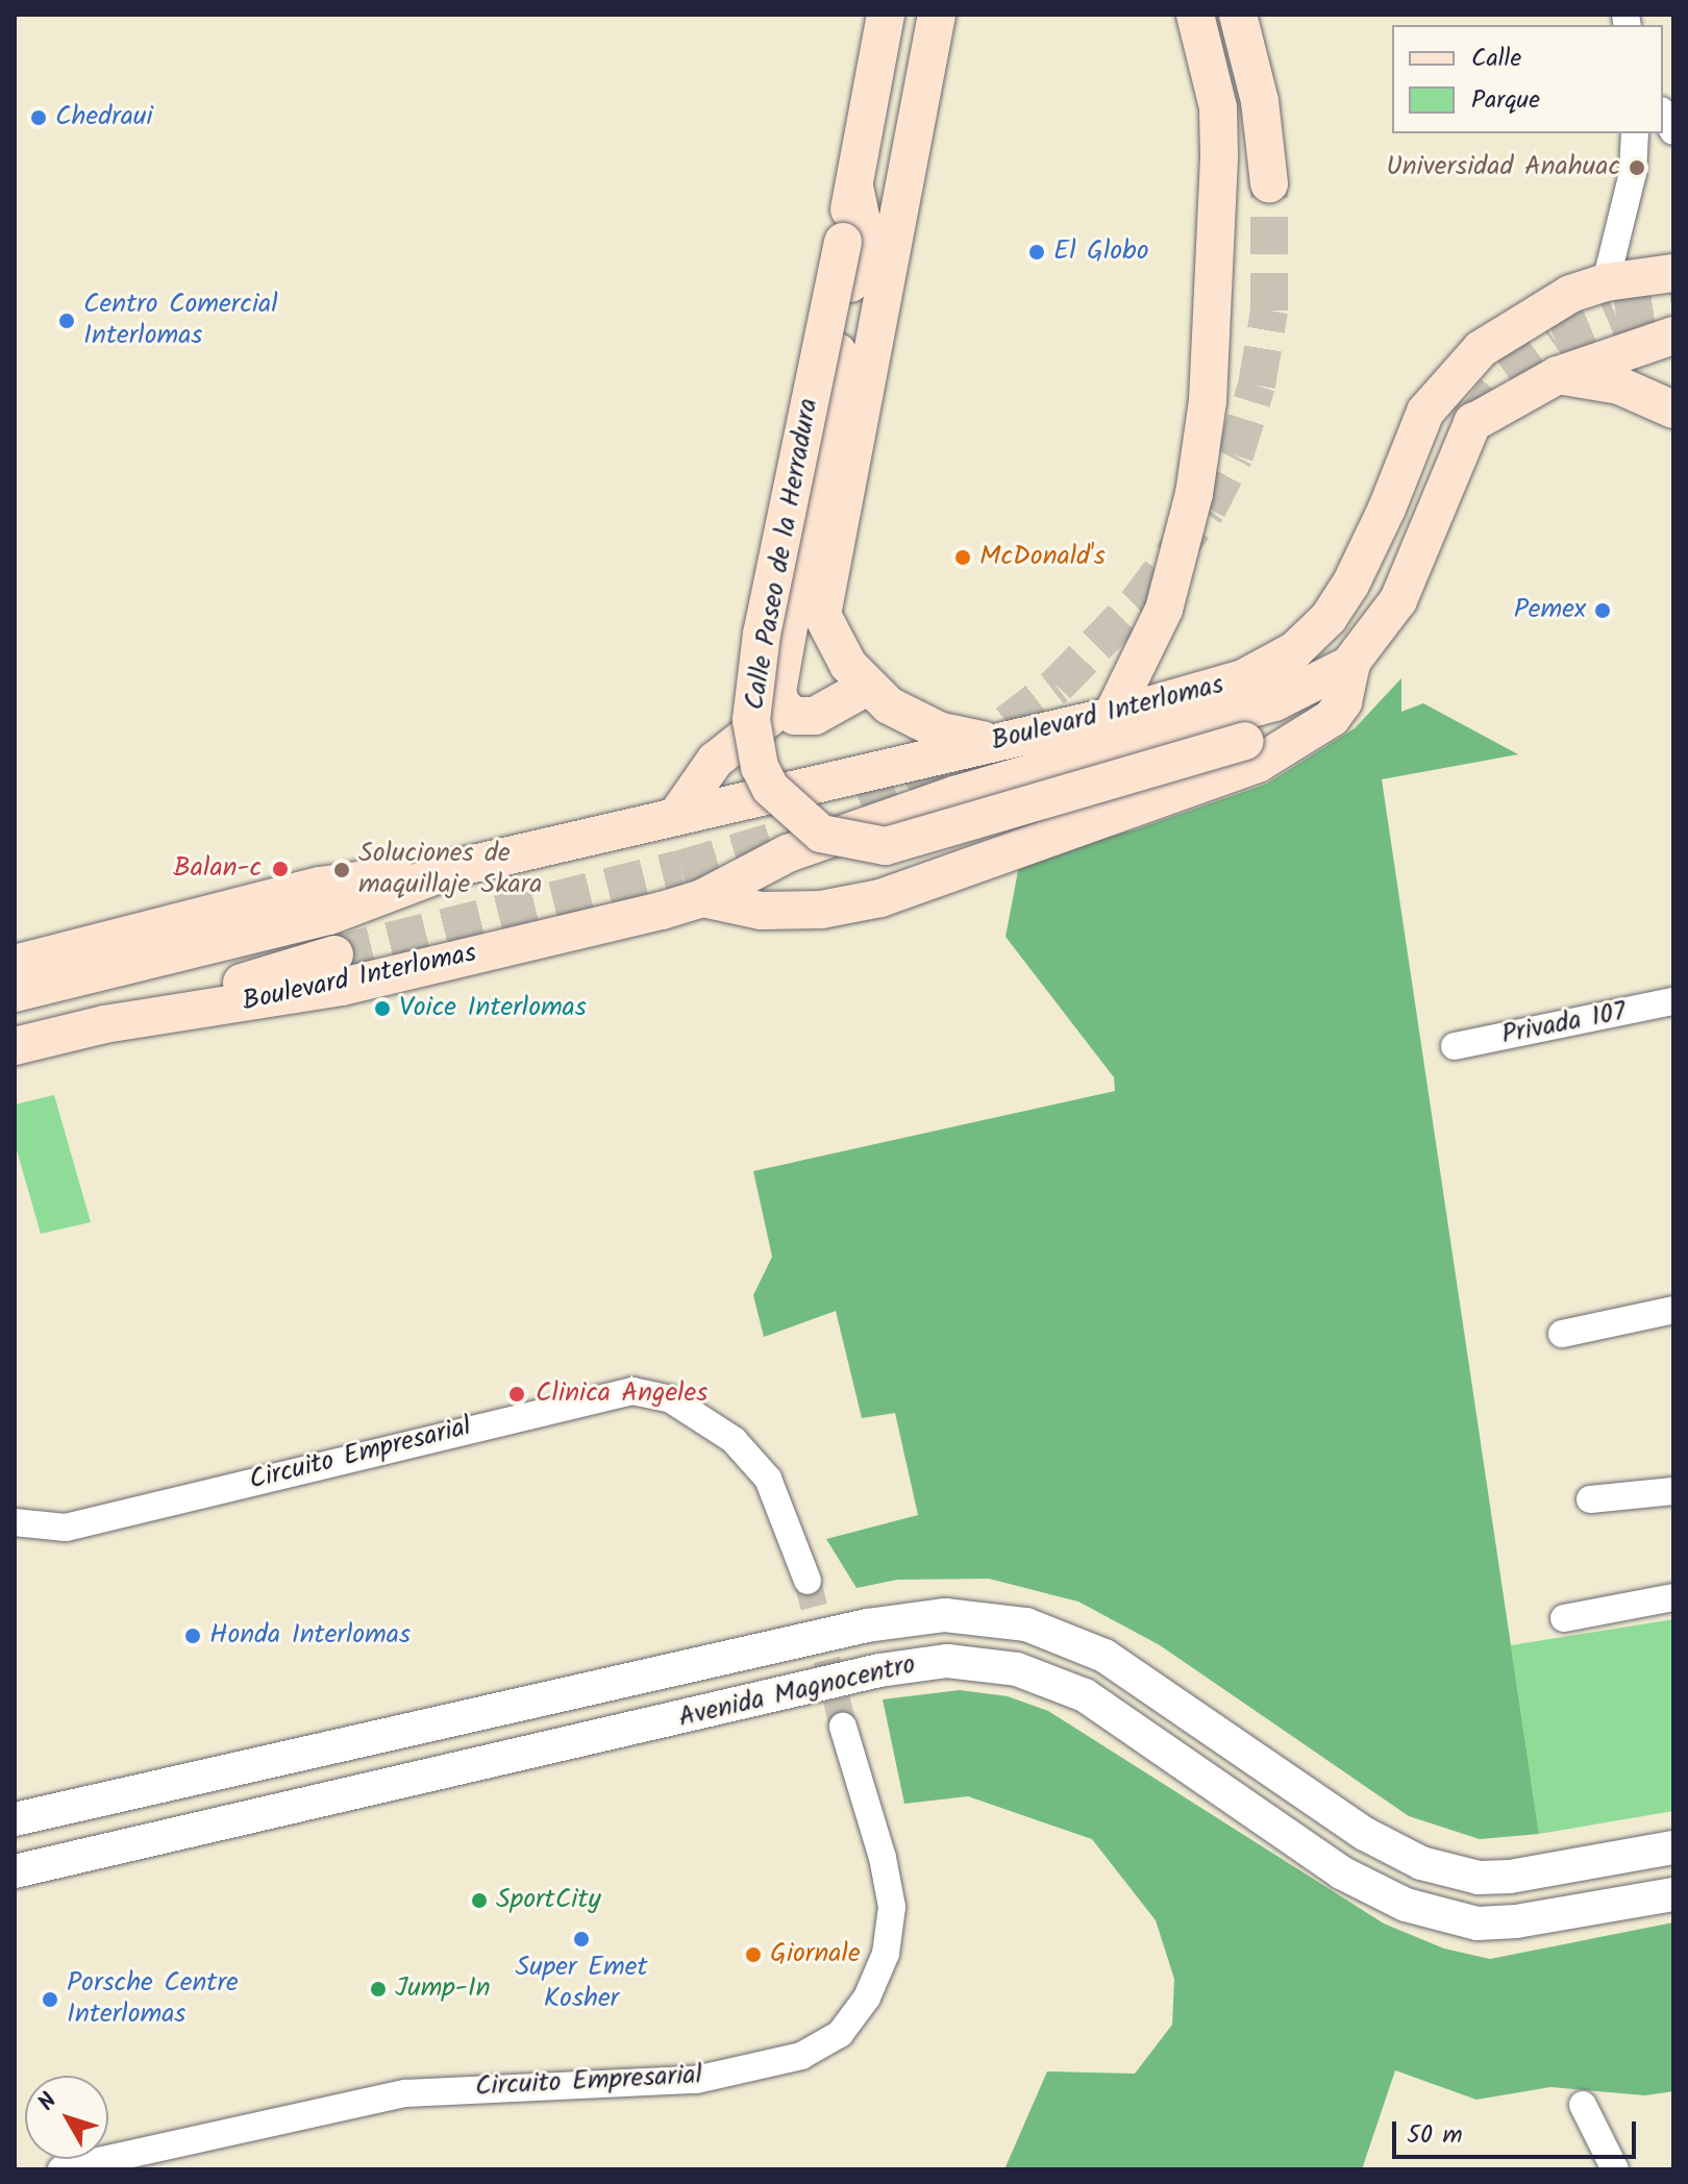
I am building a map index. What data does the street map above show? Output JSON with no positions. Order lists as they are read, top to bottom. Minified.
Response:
{"streets":{"main road":["Calle Paseo de la Herradura","Boulevard Interlomas"],"street":["Privada 107","Circuito Empresarial","Avenida Magnocentro"]},"crossings":[["Calle Paseo de la Herradura","Boulevard Interlomas"]],"places":["Chedraui","Universidad Anahuac","El Globo","Centro Comercial Interlomas","McDonald's","Pemex","Balan-c","Soluciones de maquillaje Skara","Voice Interlomas","Clinica Angeles","Honda Interlomas","SportCity","Super Emet Kosher","Giornale","Jump-In","Porsche Centre Interlomas"],"legend":["Calle","Parque"],"scale_bar":"50 m","north":"top left"}
